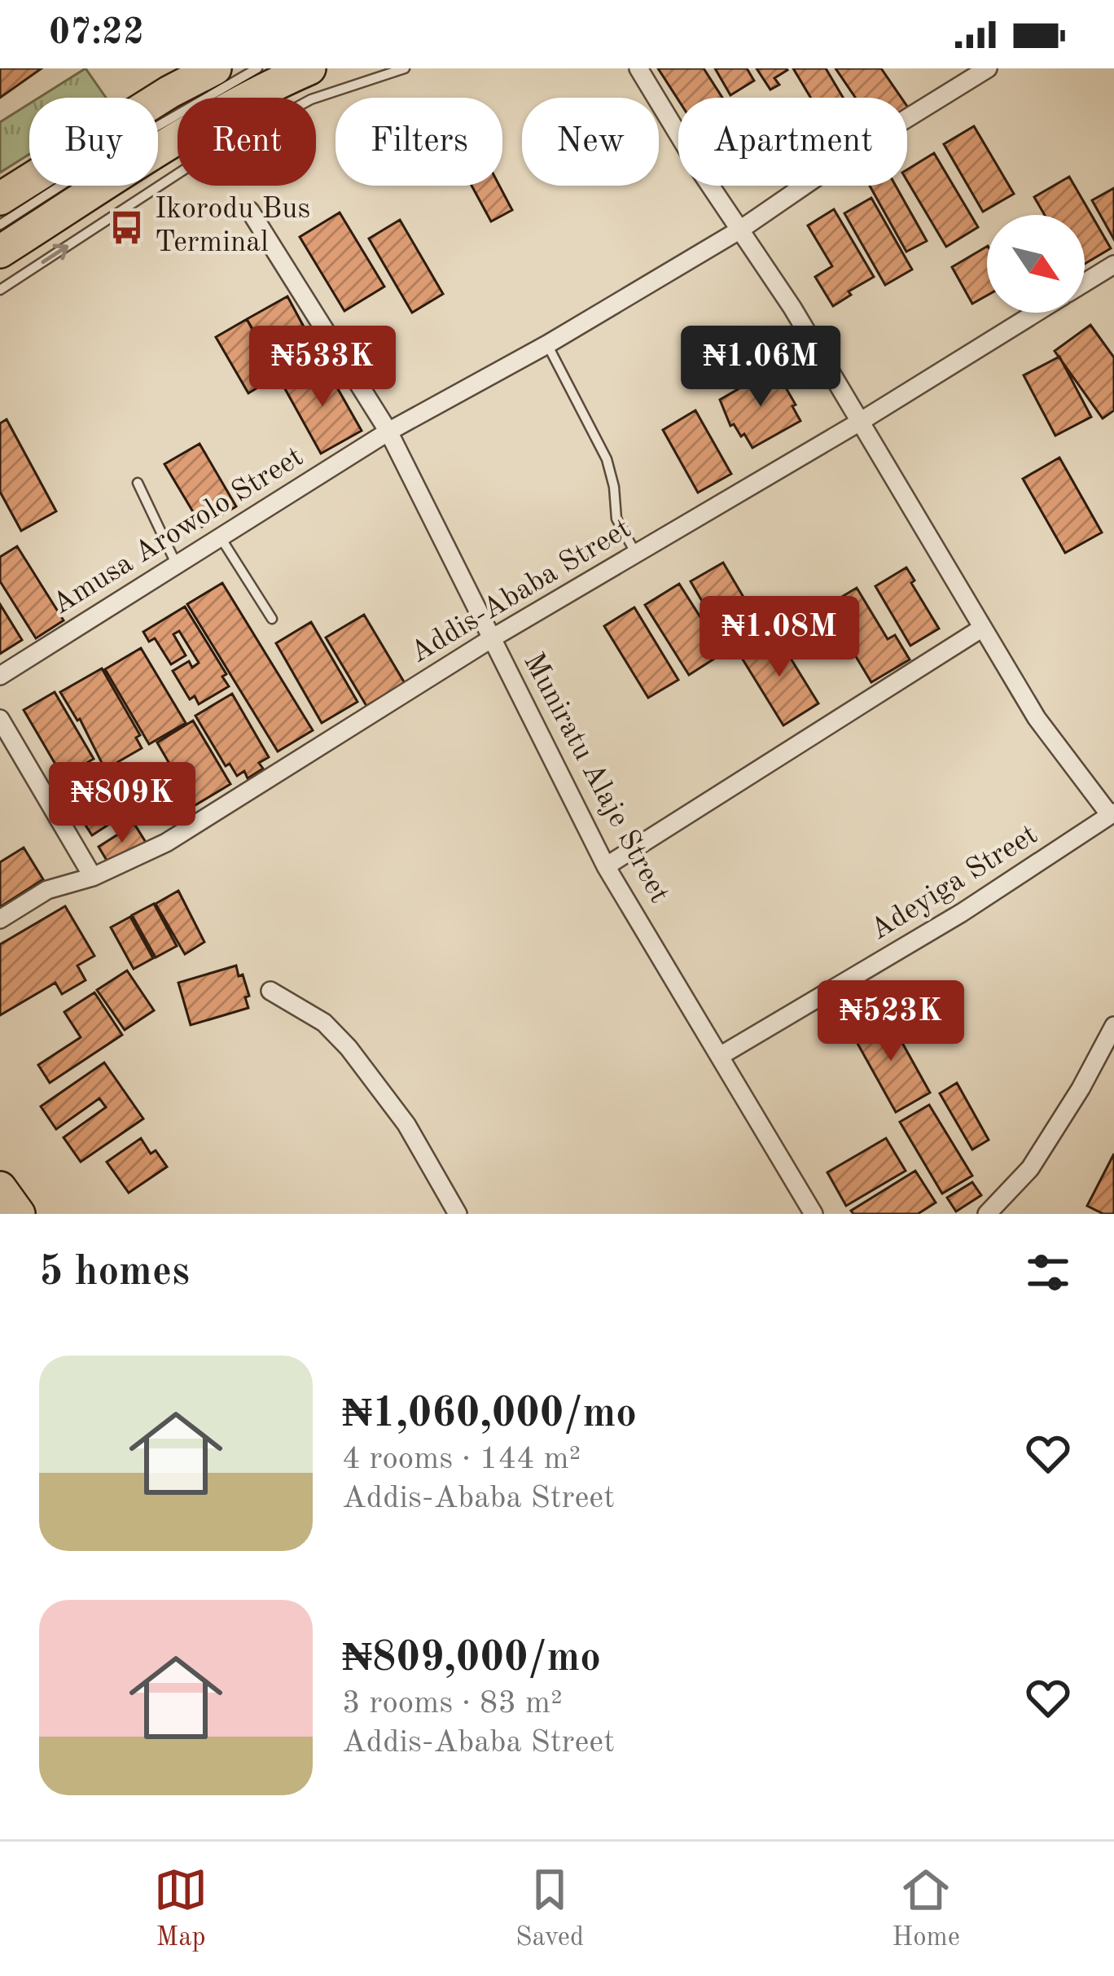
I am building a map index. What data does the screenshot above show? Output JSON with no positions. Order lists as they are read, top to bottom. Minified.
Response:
{"streets":{"street":["Amusa Arowolo Street","Addis-Ababa Street","Muniratu Alaje Street","Adeyiga Street"]},"crossings":[["Amusa Arowolo Street","Muniratu Alaje Street"],["Addis-Ababa Street","Muniratu Alaje Street"],["Muniratu Alaje Street","Adeyiga Street"]],"places":{"bus stop":["Ikorodu Bus Terminal"]},"north":"bottom right","page":{"status":"07:22","chip":["Buy","Rent","Filters","New","Apartment"],"price":["₦533K","₦1.06M","₦1.08M","₦809K","₦523K"],"heading":"5 homes","list":[{"name":"₦1,060,000/mo","note":"4 rooms · 144 m² · Addis-Ababa Street"},{"name":"₦809,000/mo","note":"3 rooms · 83 m² · Addis-Ababa Street"}],"tabs":["Map","Saved","Home"]}}
